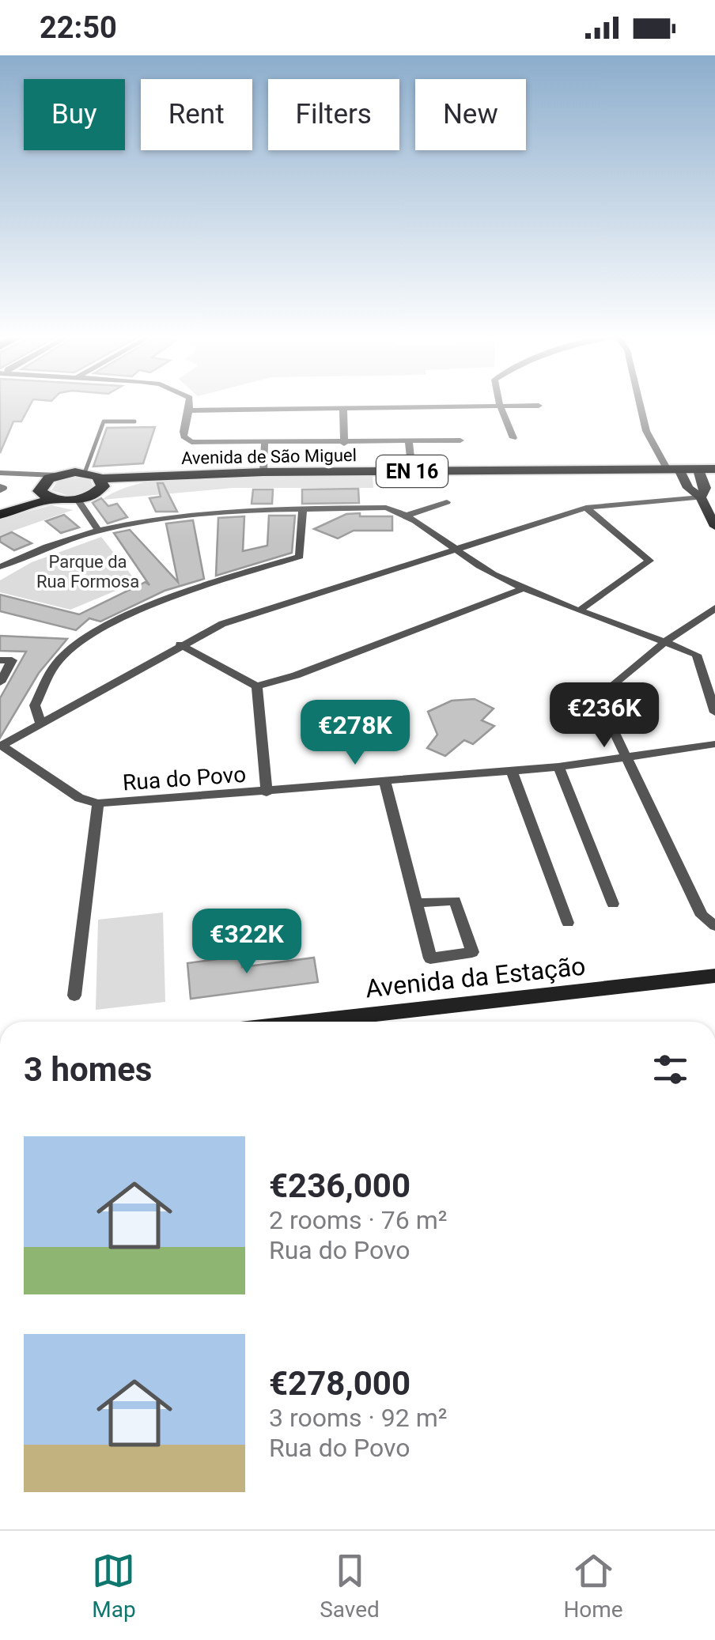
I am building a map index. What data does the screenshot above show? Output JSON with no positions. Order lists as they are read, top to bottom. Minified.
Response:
{"streets":{"main road":["Avenida de São Miguel","EN 16","Avenida da Estação"],"street":["Rua do Povo"]},"crossings":[["Avenida de São Miguel","EN 16"]],"parks":["Parque da Rua Formosa"],"page":{"status":"22:50","chip":["Buy","Rent","Filters","New"],"price":["€236K","€278K","€322K"],"heading":"3 homes","list":[{"name":"€236,000","note":"2 rooms · 76 m² · Rua do Povo"},{"name":"€278,000","note":"3 rooms · 92 m² · Rua do Povo"}],"tabs":["Map","Saved","Home"]}}
